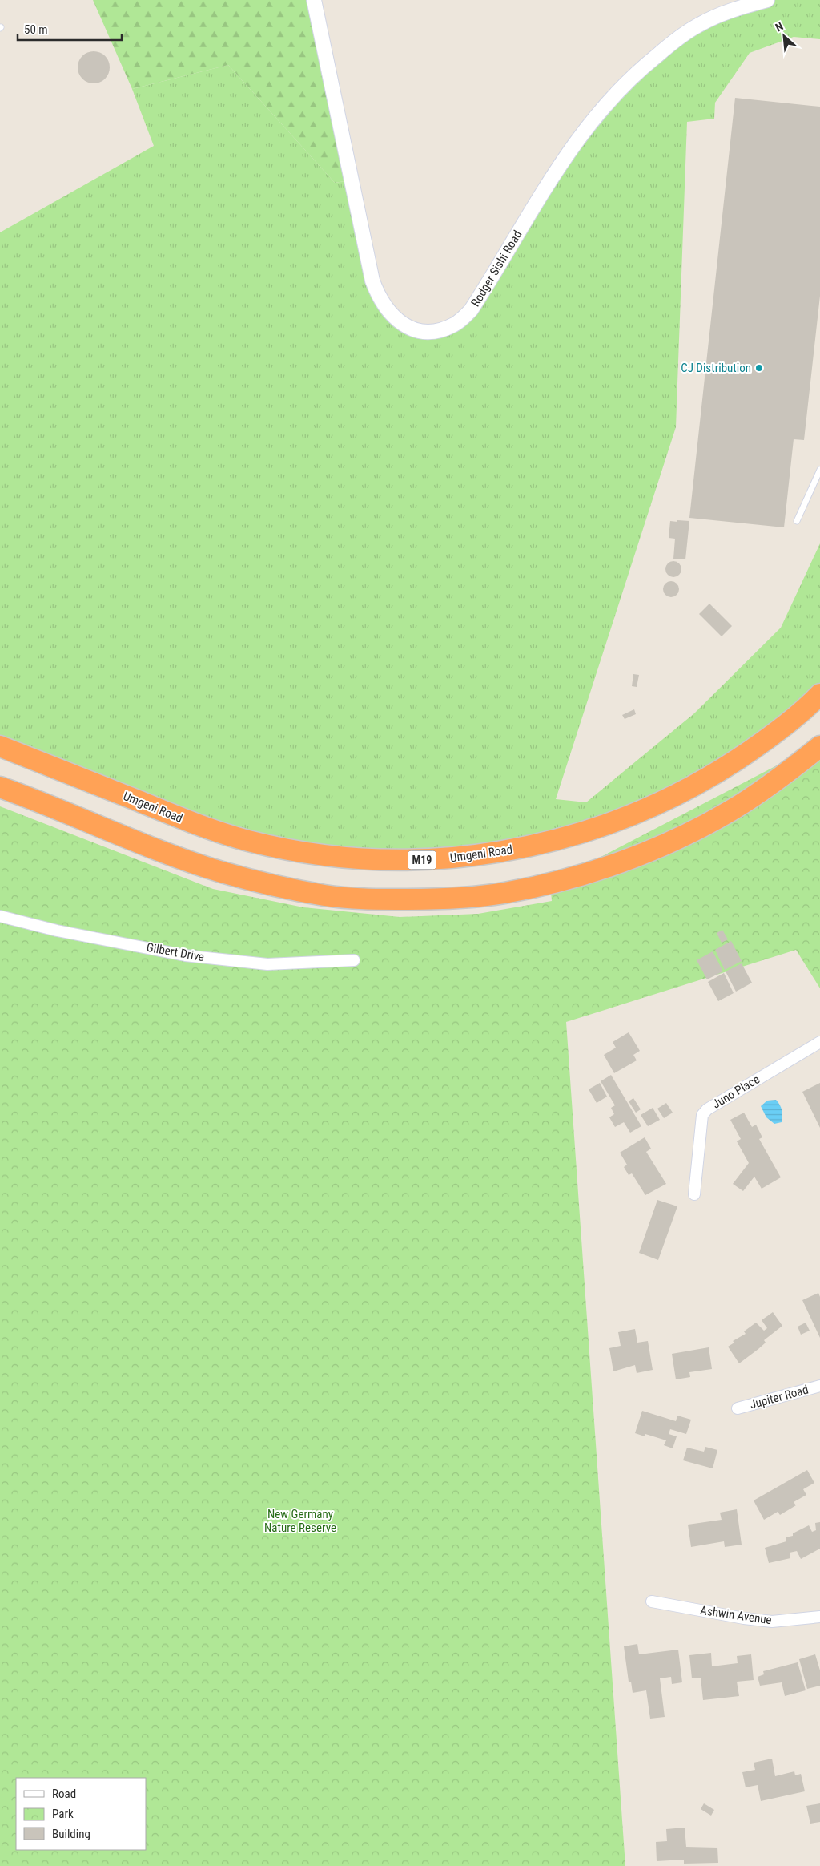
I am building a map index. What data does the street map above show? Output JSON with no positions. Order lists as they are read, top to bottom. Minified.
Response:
{"streets":{"highway":["Umgeni Road","M19"],"street":["Rodger Sishi Road","Gilbert Drive","Juno Place","Jupiter Road","Ashwin Avenue"]},"parks":["New Germany Nature Reserve"],"places":["CJ Distribution"],"legend":["Road","Park","Building"],"scale_bar":"50 m","north":"top left"}
